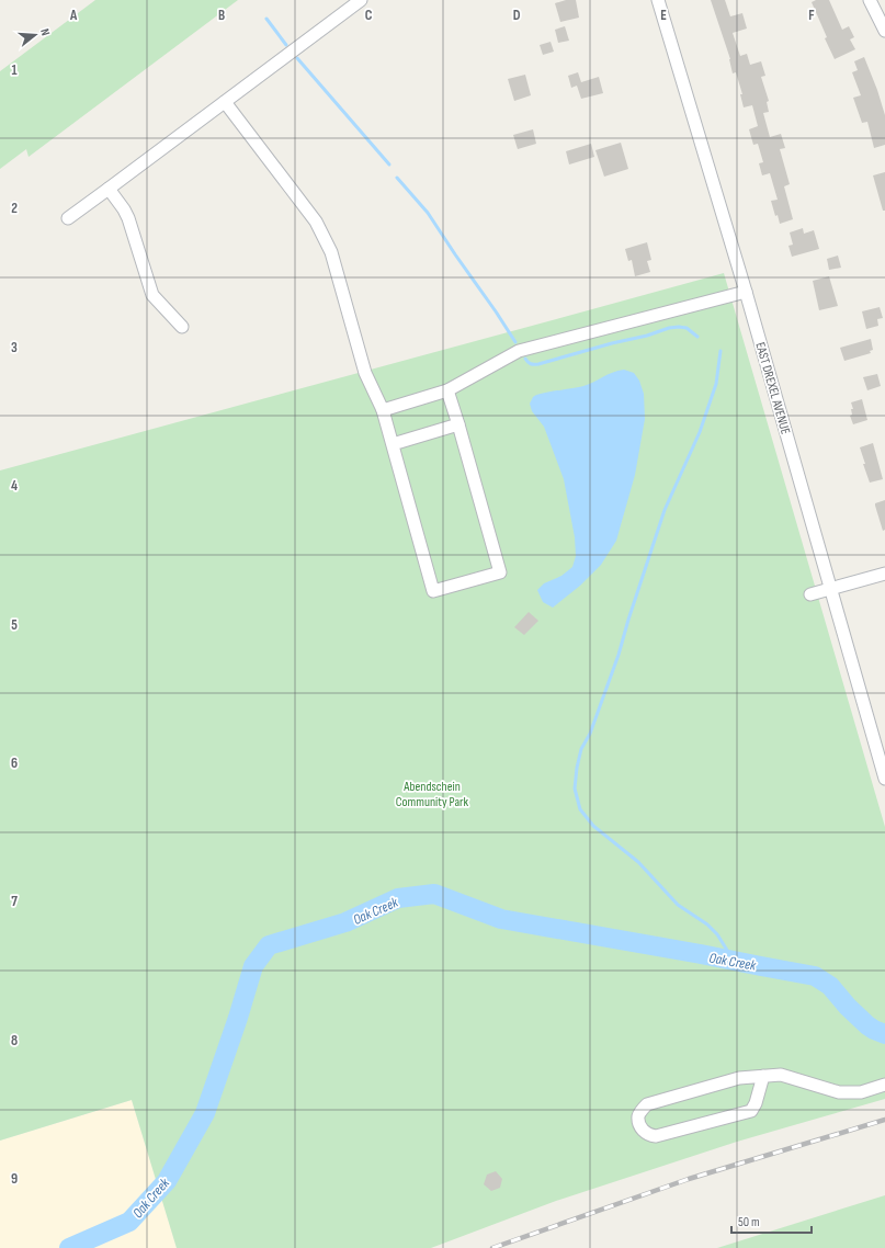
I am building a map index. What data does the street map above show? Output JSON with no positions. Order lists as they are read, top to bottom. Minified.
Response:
{"streets":{"street":["EAST DREXEL AVENUE"]},"water":["Oak Creek"],"parks":["Abendschein Community Park"],"scale_bar":"50 m","north":"right","grid":{"columns":["A","B","C","D","E","F"],"rows":["1","2","3","4","5","6","7","8","9"]}}
